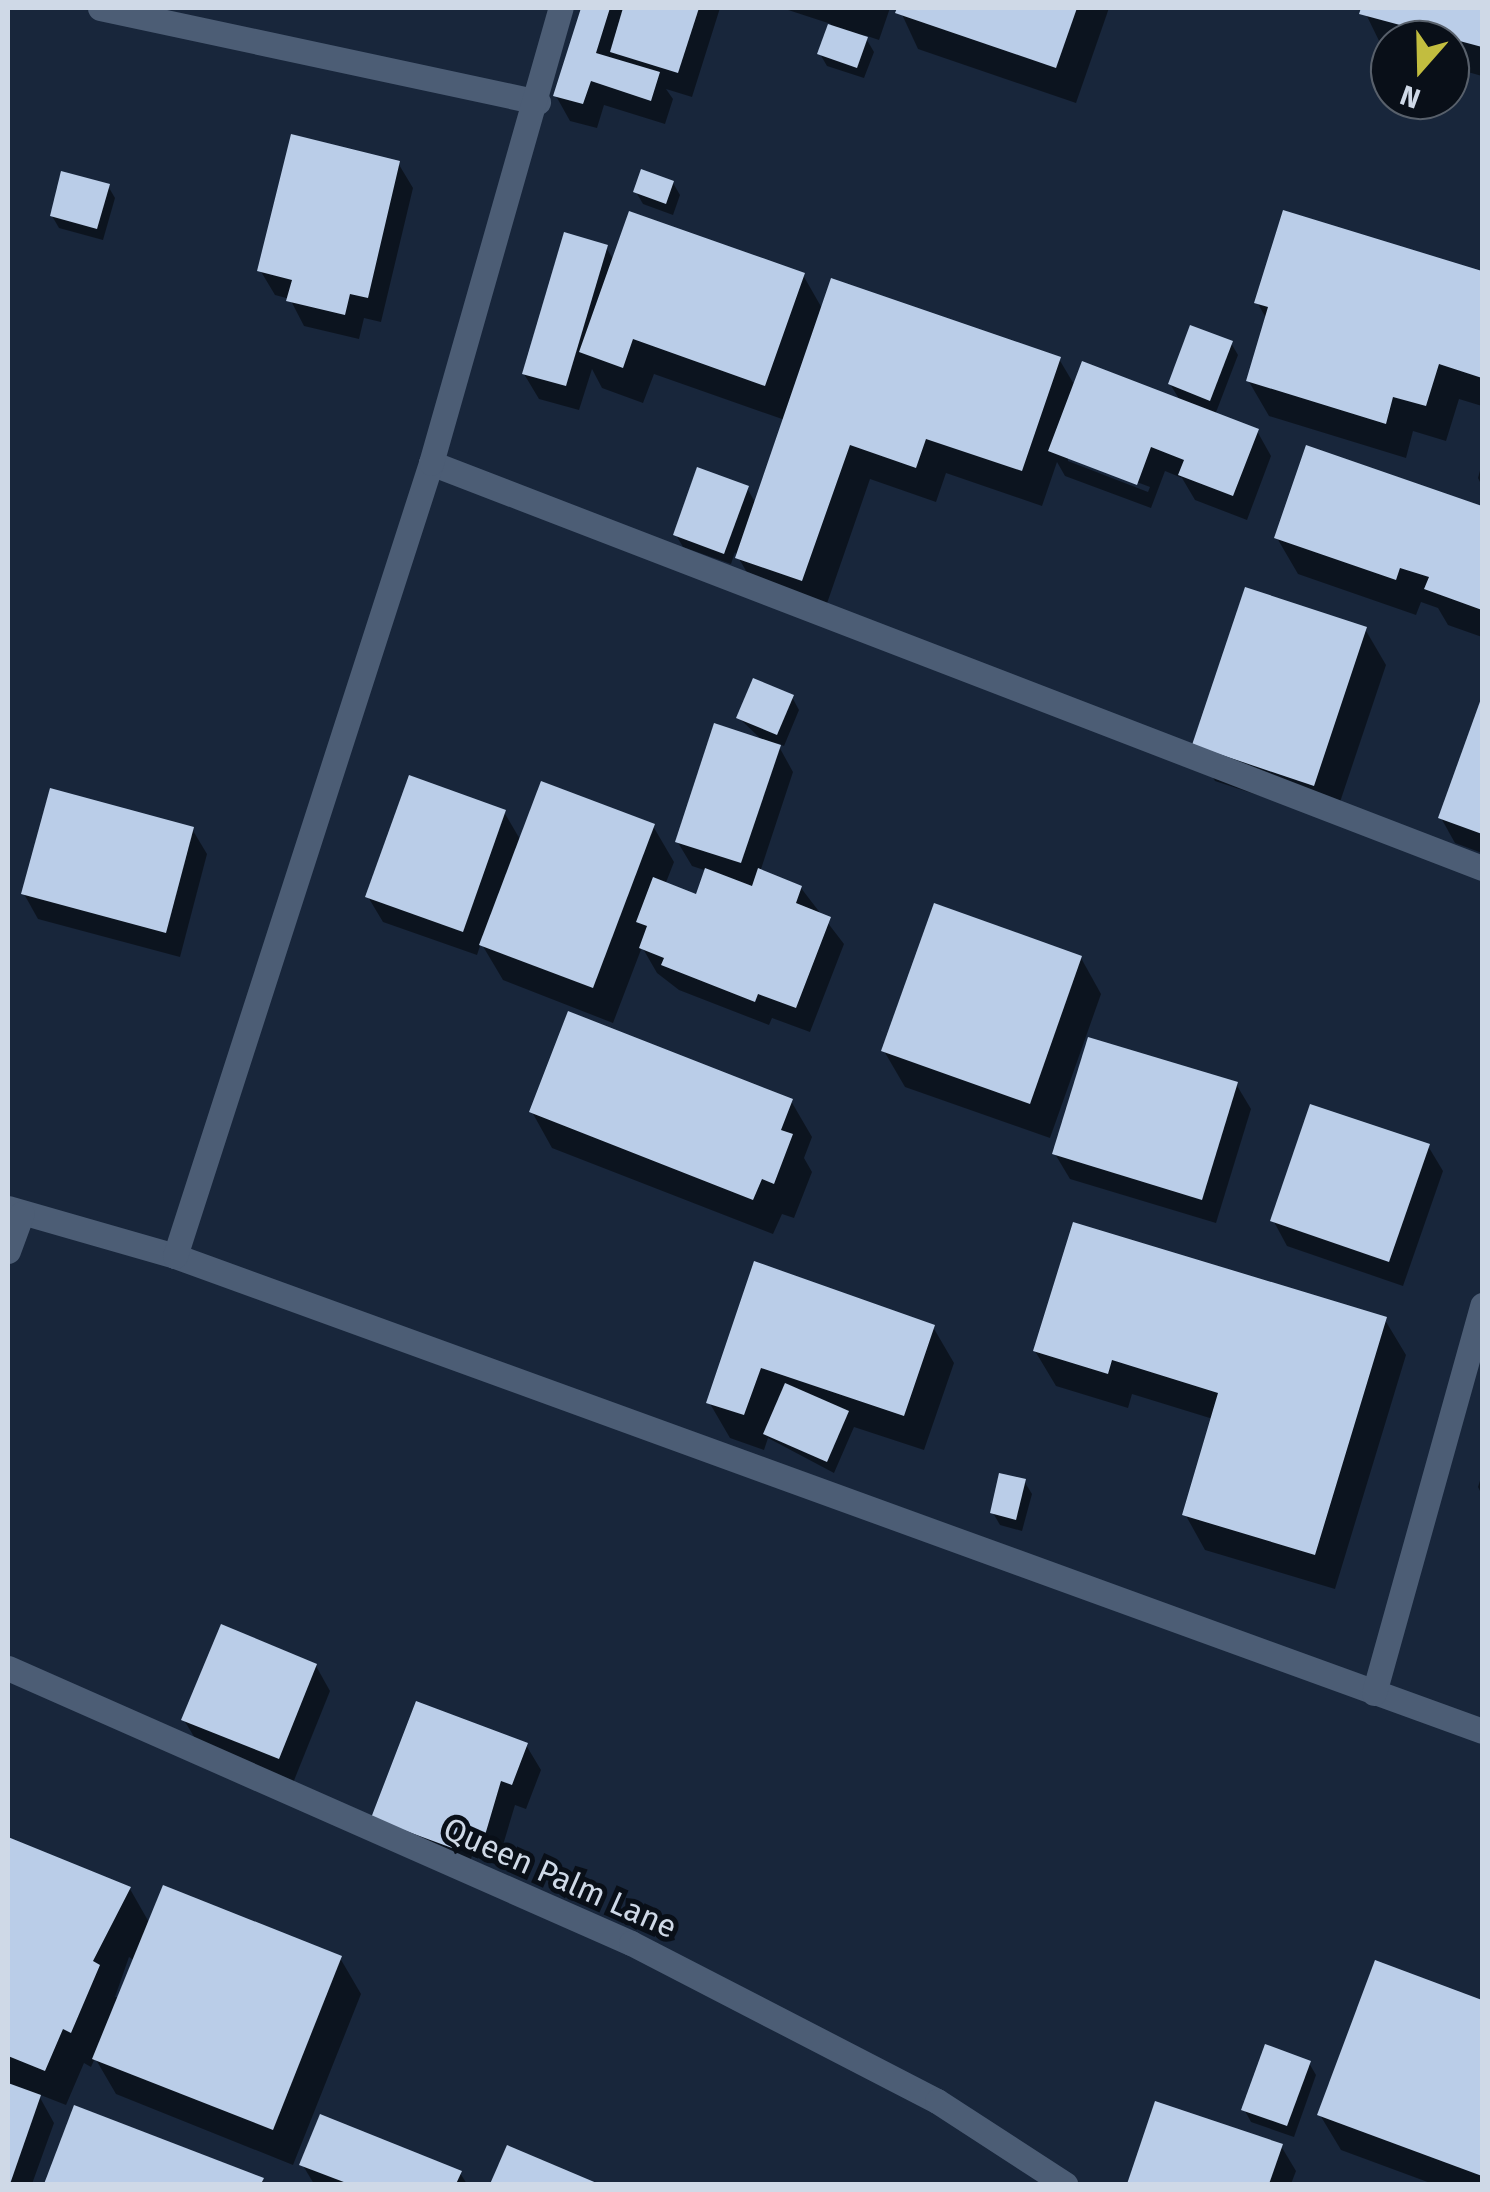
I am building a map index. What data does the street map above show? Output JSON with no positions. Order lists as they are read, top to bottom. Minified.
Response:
{"streets":{"street":["Queen Palm Lane"]},"north":"bottom"}
